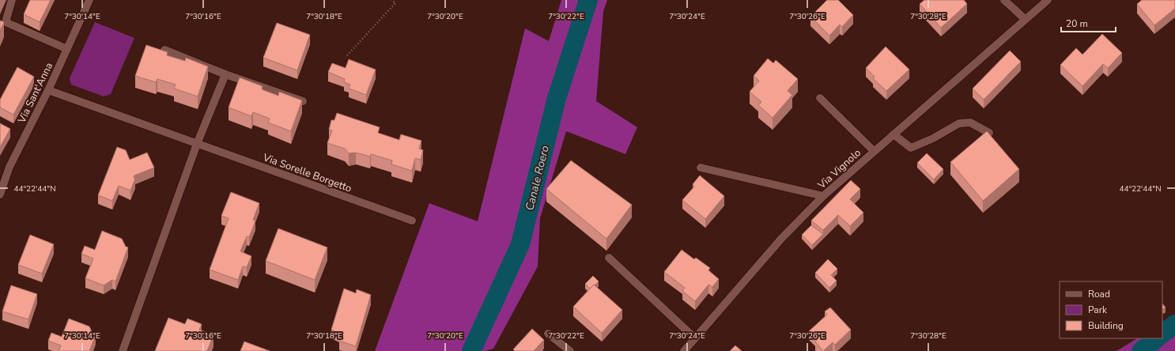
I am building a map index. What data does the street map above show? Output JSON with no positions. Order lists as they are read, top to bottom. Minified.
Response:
{"streets":{"street":["Via Sant'Anna","Via Vignolo","Via Sorelle Borgetto"]},"crossings":[["Via Sant'Anna","Via Sorelle Borgetto"]],"water":["Canale Roero"],"legend":["Road","Park","Building"],"scale_bar":"20 m","coordinates":["7°30'14\"E","7°30'16\"E","7°30'18\"E","7°30'20\"E","7°30'22\"E","7°30'24\"E","7°30'26\"E","7°30'28\"E","44°22'44\"N"]}
